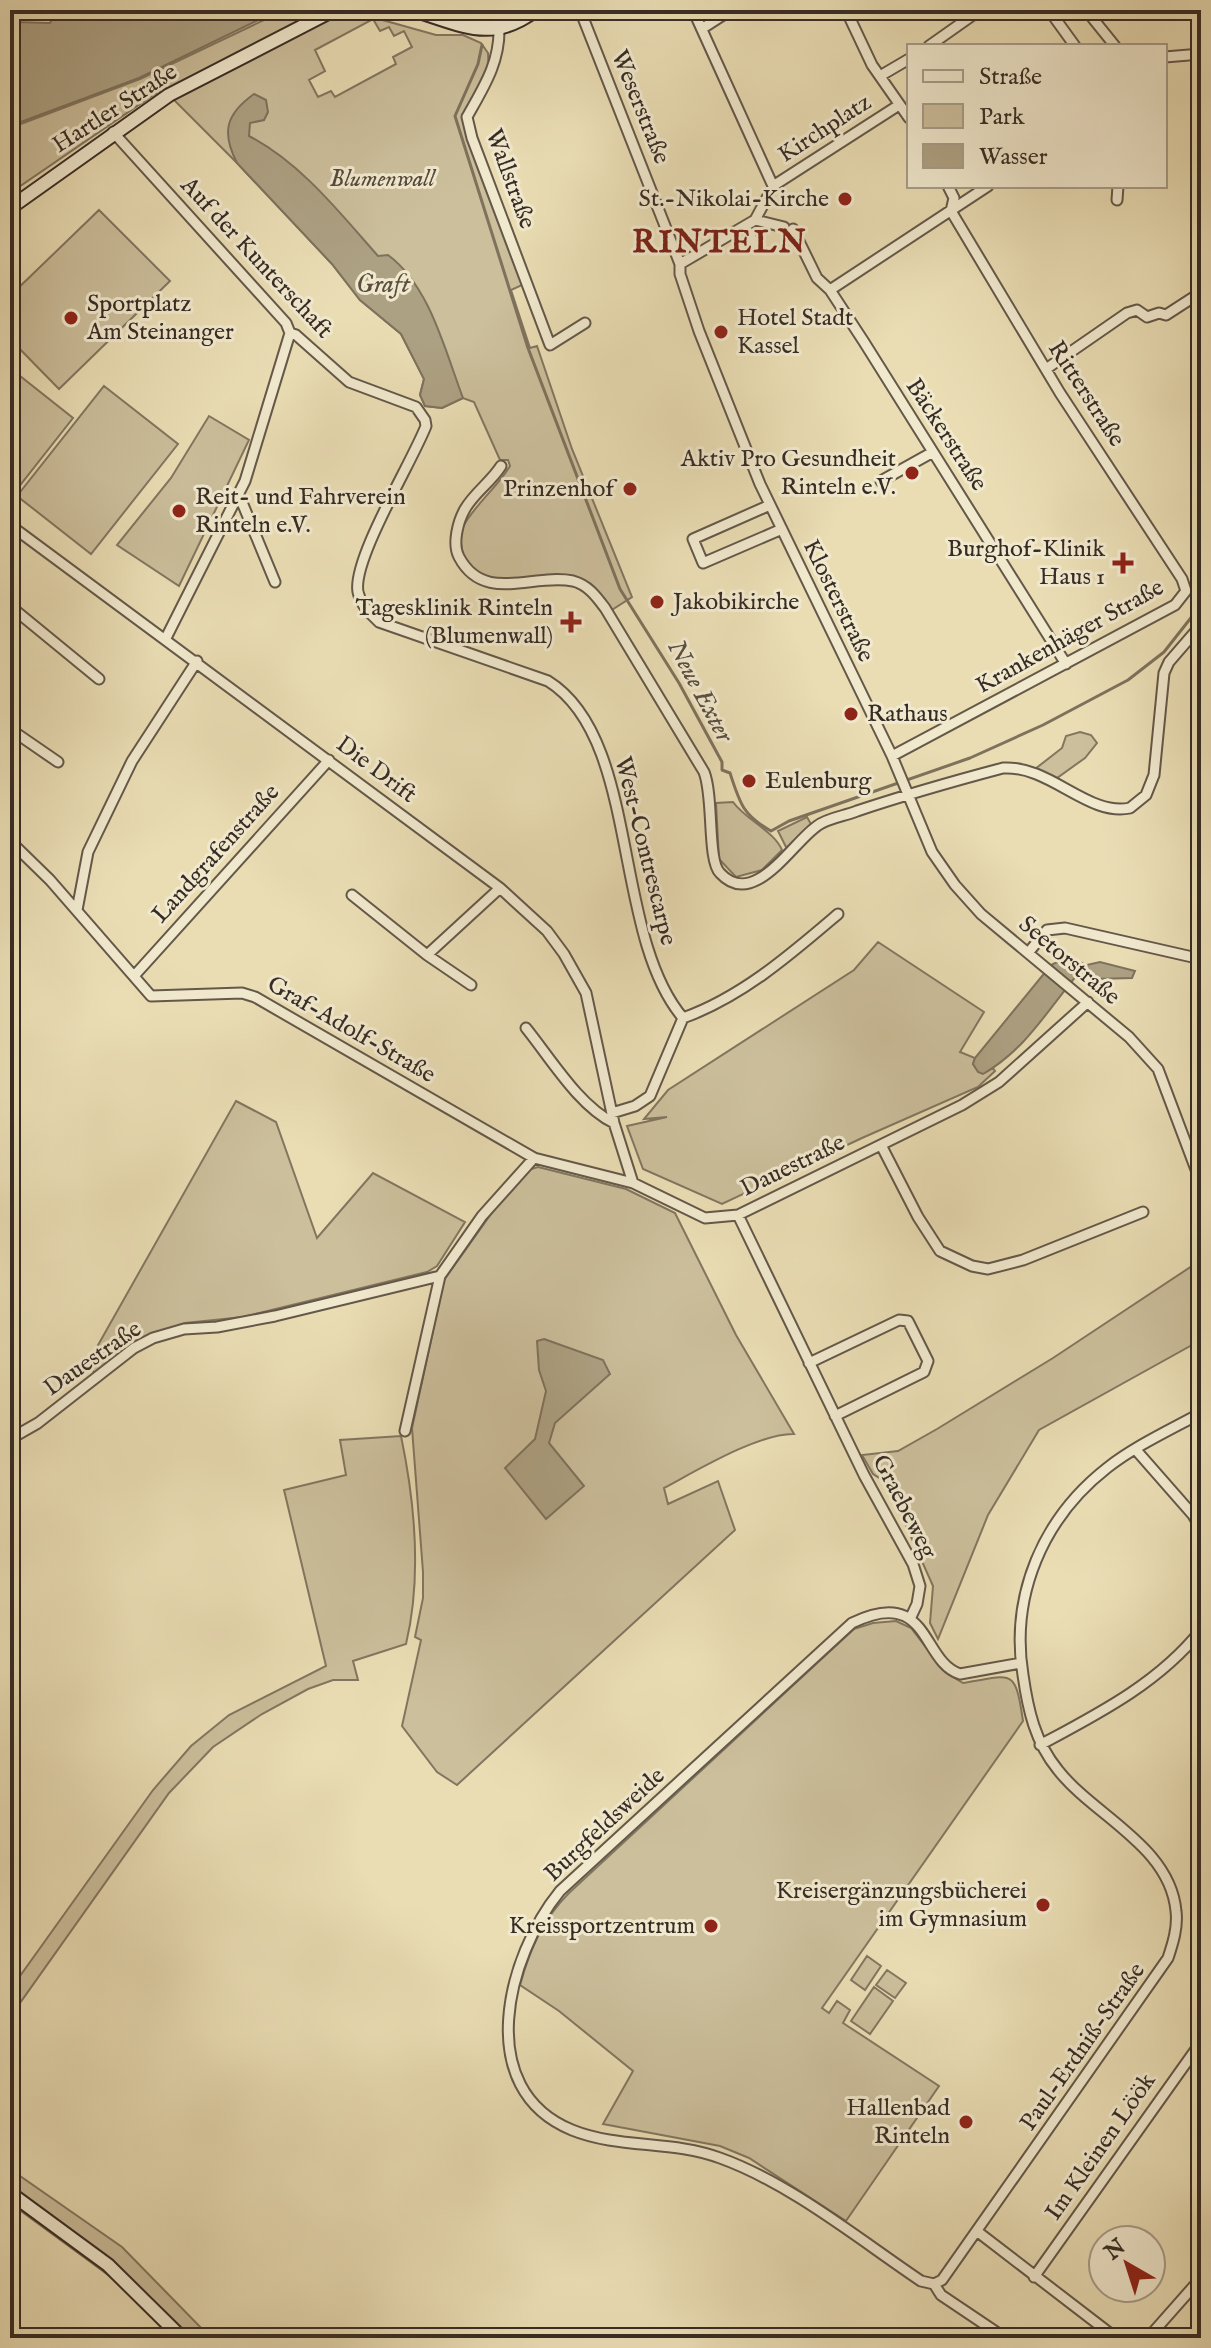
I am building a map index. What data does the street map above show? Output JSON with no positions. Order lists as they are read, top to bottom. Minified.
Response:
{"streets":{"main road":["Hartler Straße"],"street":["Weserstraße","Kirchplatz","Wallstraße","Auf der Kunterschaft","Ritterstraße","Bäckerstraße","Klosterstraße","Krankenhäger Straße","Die Drift","West-Contrescarpe","Landgrafenstraße","Seetorstraße","Graf-Adolf-Straße","Dauestraße","Graebeweg","Burgfeldsweide","Paul-Erdniß-Straße","Im Kleinen Löök"]},"crossings":[["Weserstraße","Klosterstraße"],["Hartler Straße","Auf der Kunterschaft"],["Auf der Kunterschaft","West-Contrescarpe"],["Ritterstraße","Krankenhäger Straße"],["Bäckerstraße","Krankenhäger Straße"],["Klosterstraße","Krankenhäger Straße"],["Klosterstraße","Seetorstraße"],["Die Drift","Landgrafenstraße"],["Die Drift","Dauestraße"],["Landgrafenstraße","Graf-Adolf-Straße"],["Seetorstraße","Dauestraße"],["Graf-Adolf-Straße","Dauestraße"],["Dauestraße","Graebeweg"],["Graebeweg","Burgfeldsweide"],["Burgfeldsweide","Paul-Erdniß-Straße"]],"districts":["RINTELN"],"water":["Graft","Neue Exter"],"parks":["Blumenwall"],"places":{"other":["St.-Nikolai-Kirche","Sportplatz Am Steinanger","Hotel Stadt Kassel","Aktiv Pro Gesundheit Rinteln e.V.","Prinzenhof","Reit- und Fahrverein Rinteln e.V.","Jakobikirche","Rathaus","Eulenburg","Kreisergänzungsbücherei im Gymnasium","Kreissportzentrum","Hallenbad Rinteln"],"health":["Burghof-Klinik Haus 1","Tagesklinik Rinteln (Blumenwall)"]},"legend":["Straße","Park","Wasser"],"north":"top left"}
